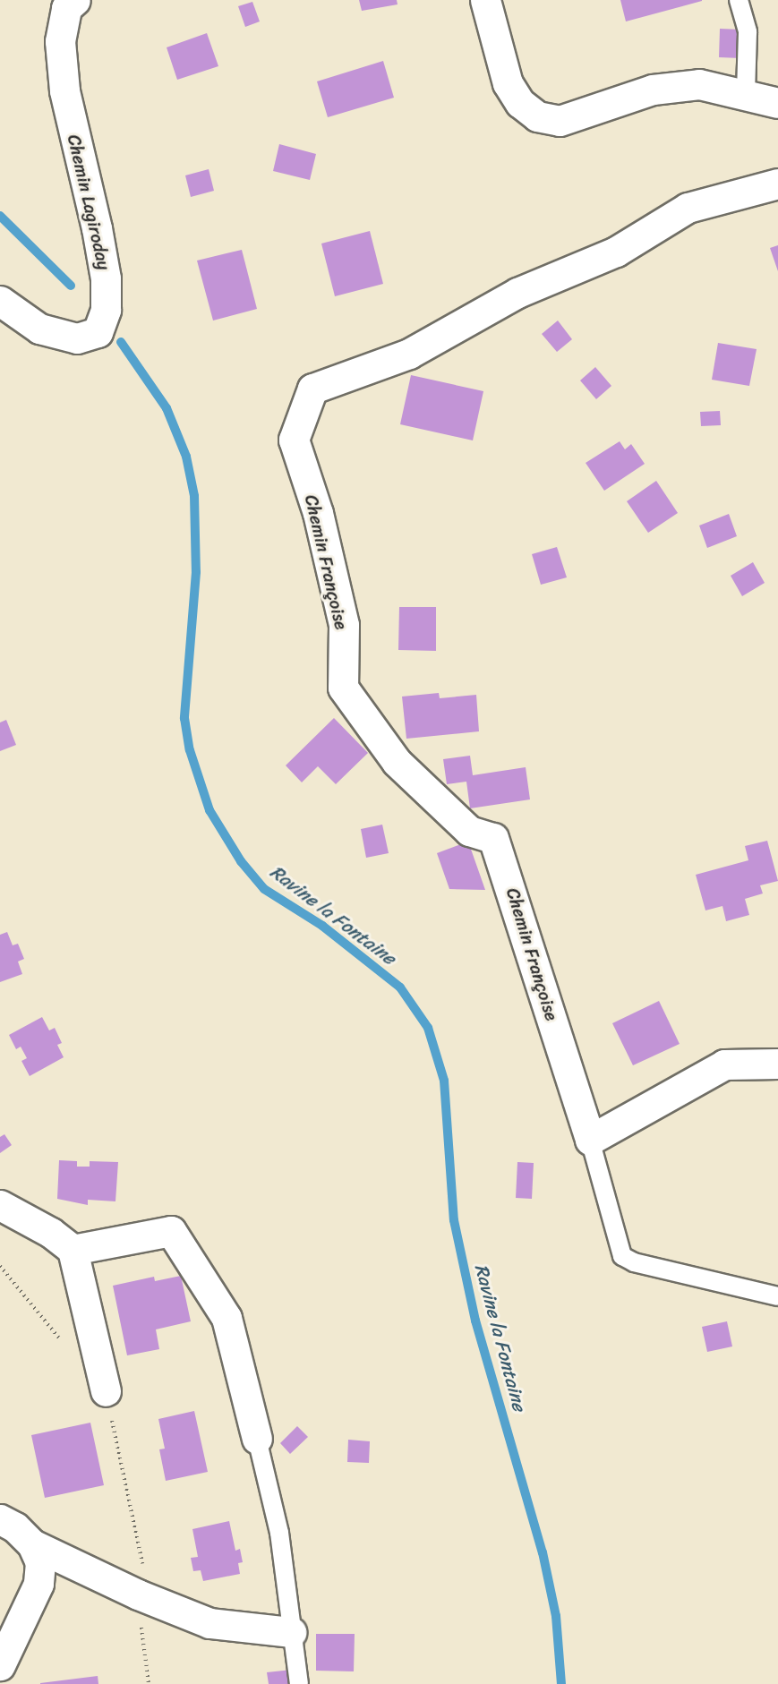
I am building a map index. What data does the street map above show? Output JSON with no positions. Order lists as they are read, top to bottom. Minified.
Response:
{"streets":{"street":["Chemin Lagiroday","Chemin Françoise"]},"water":["Ravine la Fontaine"]}
